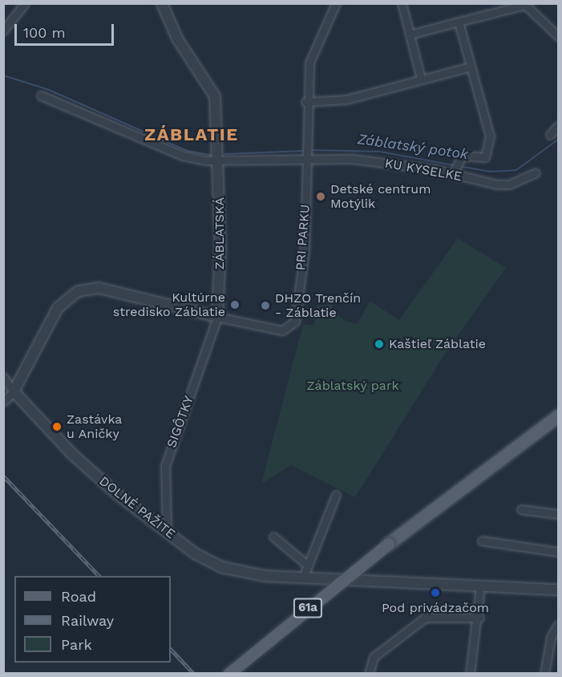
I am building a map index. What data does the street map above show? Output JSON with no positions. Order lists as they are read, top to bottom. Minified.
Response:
{"streets":{"main road":["61a"],"street":["KU KYSELKE","ZÁBLATSKÁ","PRI PARKU","SIGÔTKY","DOLNÉ PAŽITE"]},"crossings":[["KU KYSELKE","ZÁBLATSKÁ"],["KU KYSELKE","PRI PARKU"],["ZÁBLATSKÁ","PRI PARKU"],["ZÁBLATSKÁ","SIGÔTKY"],["PRI PARKU","SIGÔTKY"],["SIGÔTKY","DOLNÉ PAŽITE"]],"districts":["ZÁBLATIE"],"water":["Záblatský potok"],"parks":["Záblatský park"],"places":["Detské centrum Motýlik","Kultúrne stredisko Záblatie","DHZO Trenčín - Záblatie","Kaštieľ Záblatie","Zastávka u Aničky","Pod privádzačom"],"legend":["Road","Railway","Park"],"scale_bar":"100 m"}
